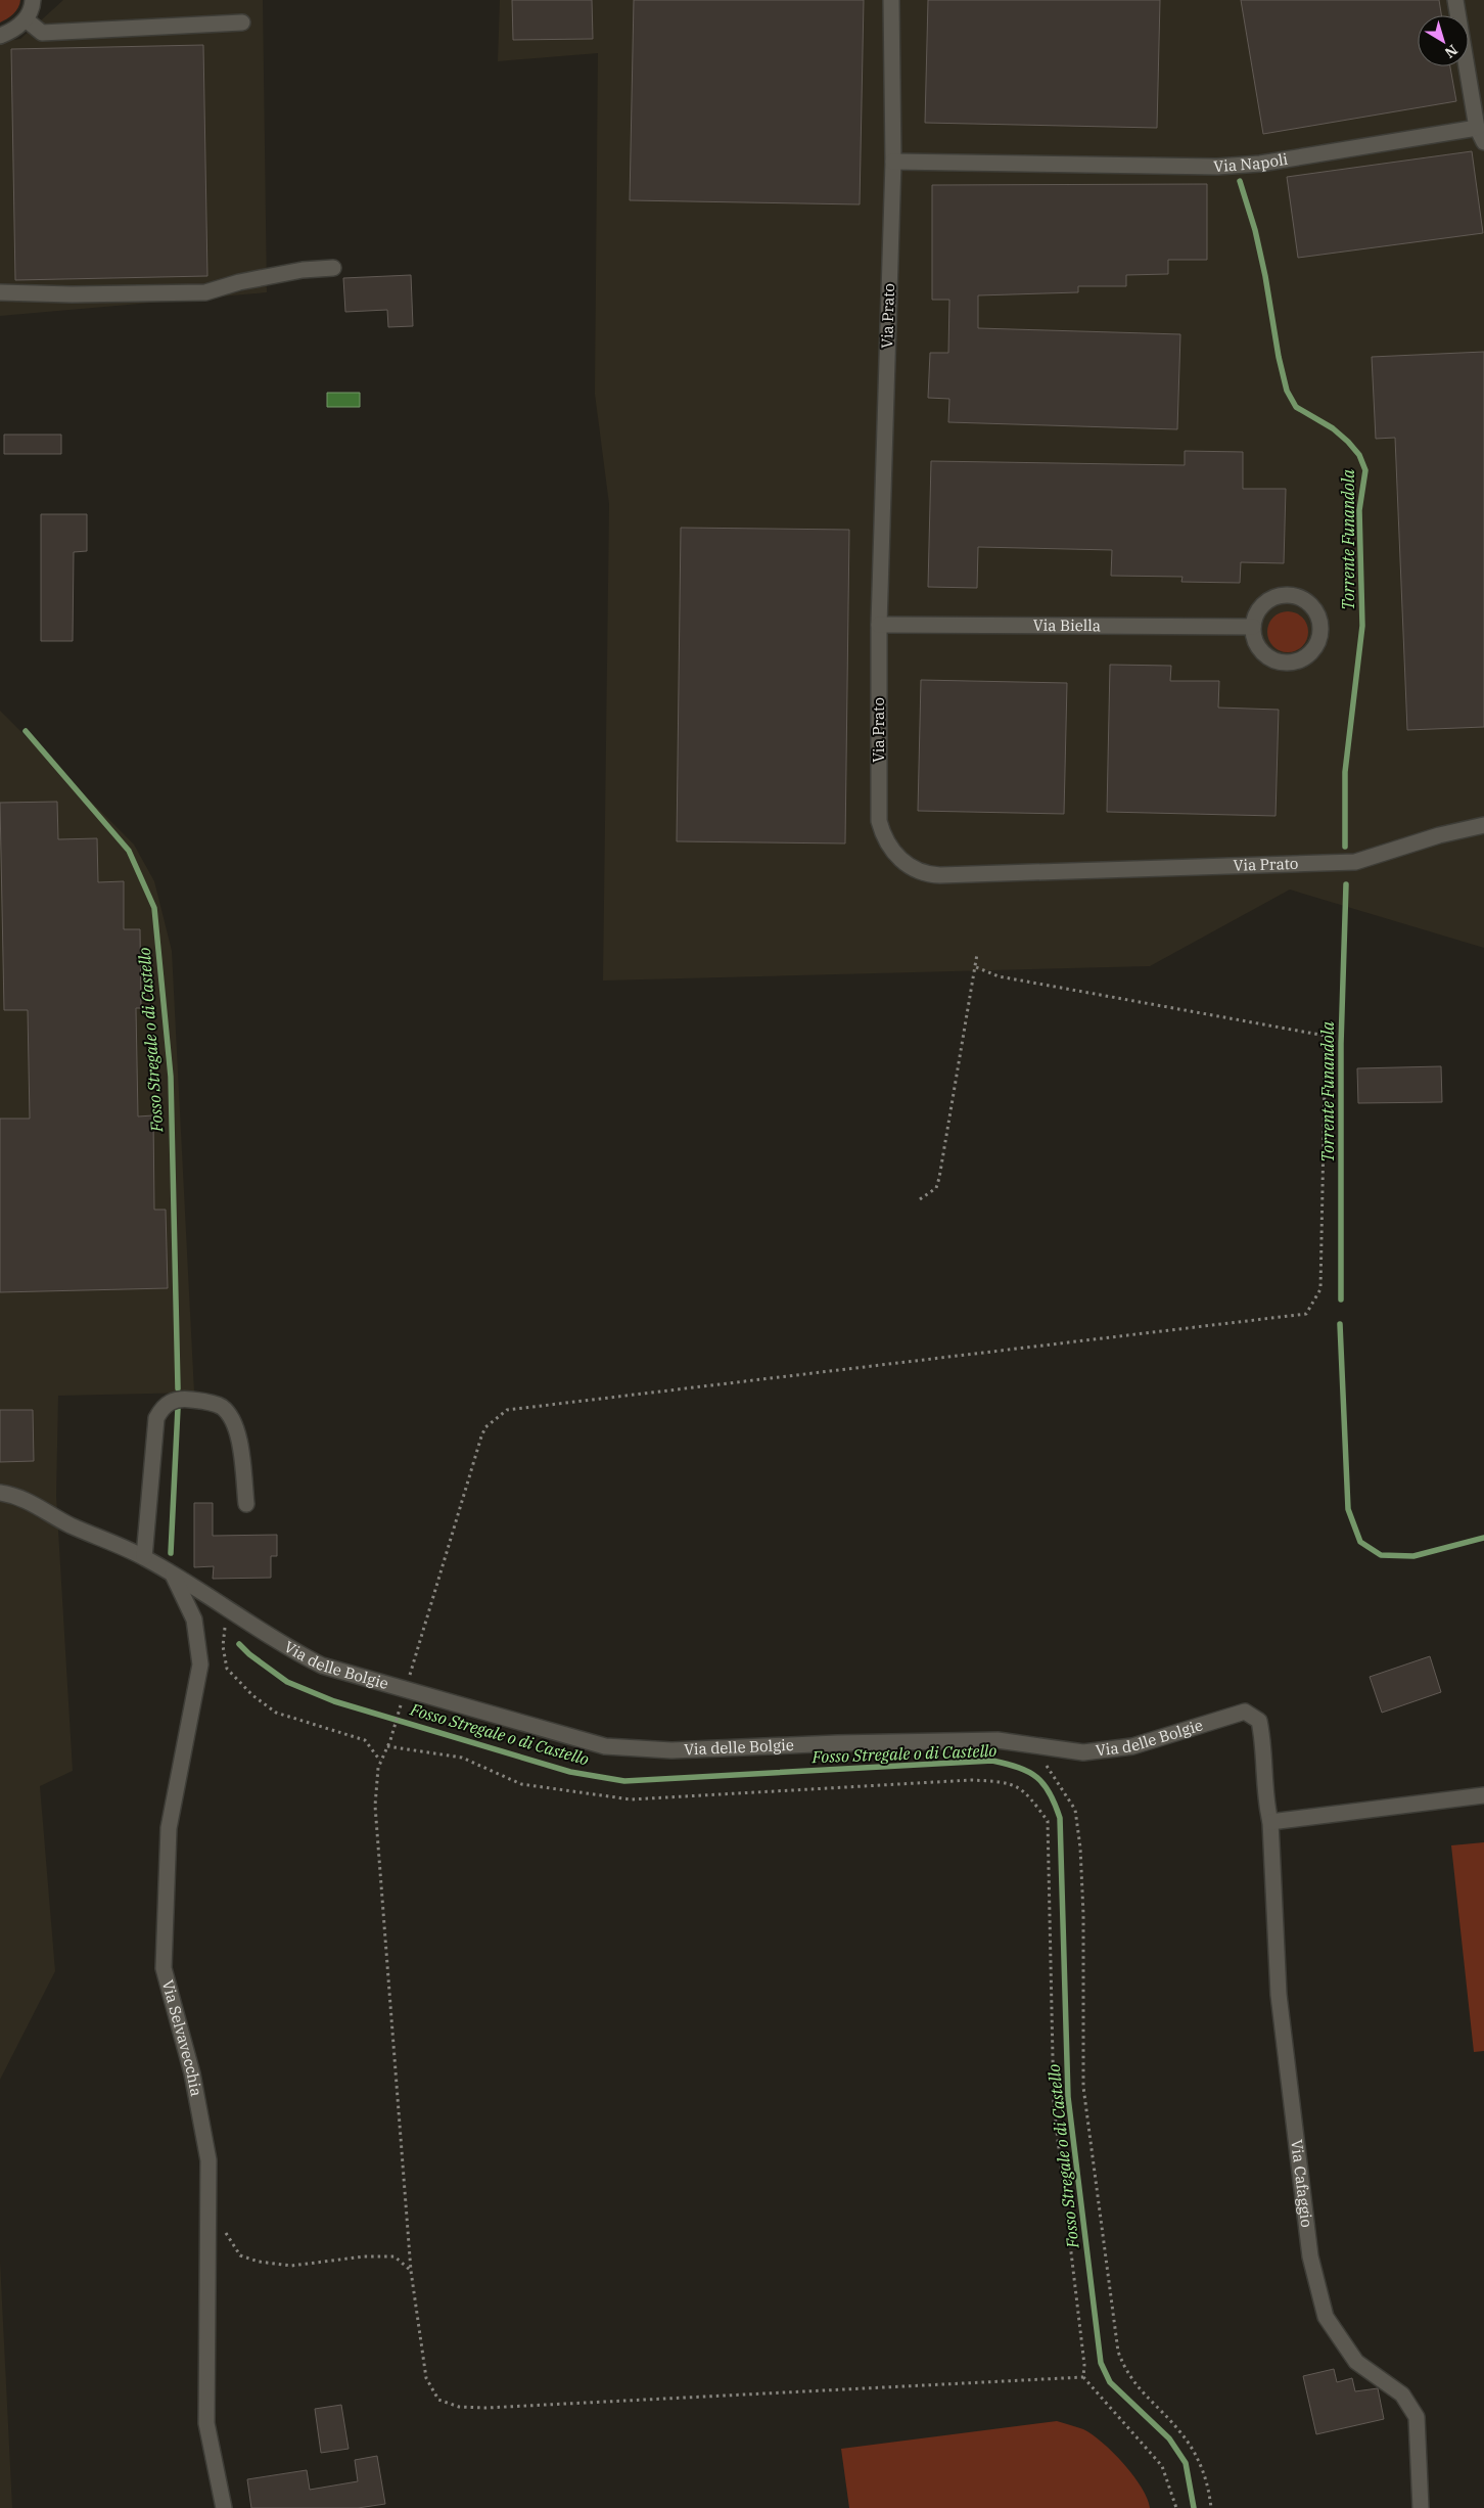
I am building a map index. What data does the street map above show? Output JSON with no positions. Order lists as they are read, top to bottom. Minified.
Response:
{"streets":{"street":["Via Napoli","Via Prato","Via Biella","Via delle Bolgie","Via Selvavecchia","Via Cafaggio"]},"crossings":[["Via Napoli","Via Prato"],["Via Prato","Via Biella"],["Via delle Bolgie","Via Selvavecchia"],["Via delle Bolgie","Via Cafaggio"]],"water":["Torrente Funandola","Fosso Stregale o di Castello"],"north":"bottom right"}
